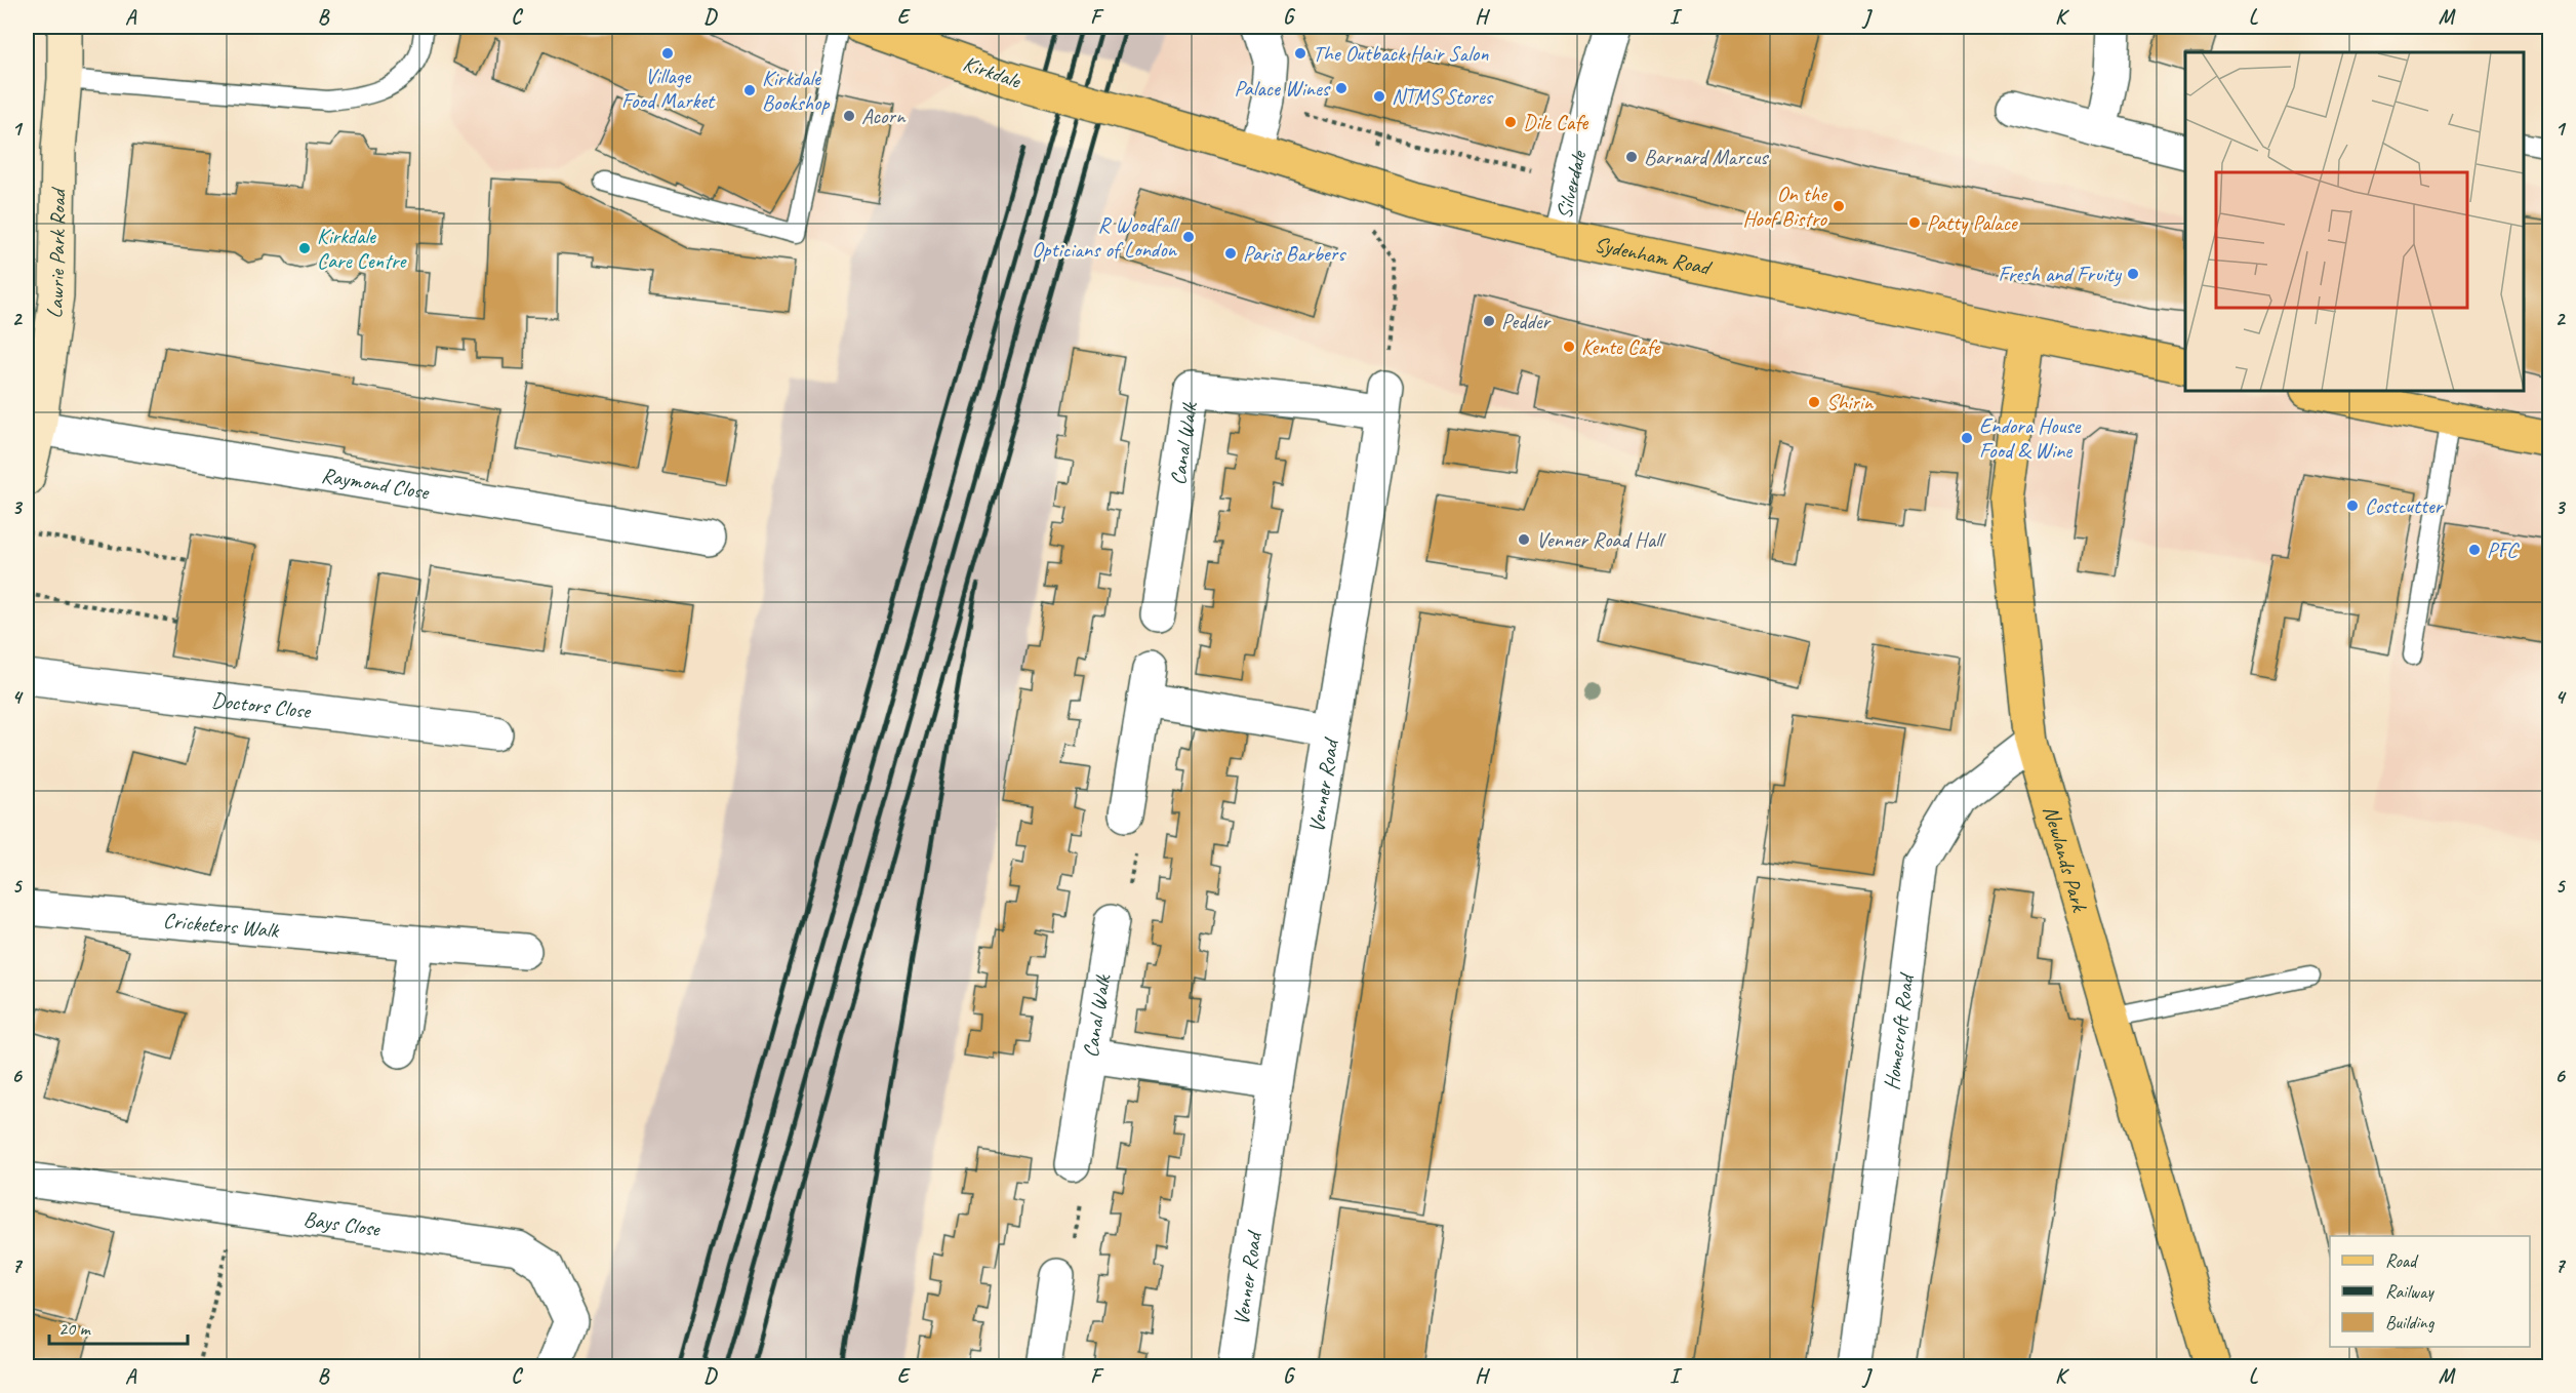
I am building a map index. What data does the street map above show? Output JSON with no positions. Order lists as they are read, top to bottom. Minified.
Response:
{"streets":{"main road":["Kirkdale","Sydenham Road","Newlands Park"],"street":["Silverdale","Lawrie Park Road","Canal Walk","Raymond Close","Doctors Close","Venner Road","Cricketers Walk","Homecroft Road","Bays Close"]},"crossings":[["Kirkdale","Sydenham Road"],["Silverdale","Sydenham Road"],["Lawrie Park Road","Raymond Close"],["Sydenham Road","Newlands Park"],["Canal Walk","Venner Road"],["Newlands Park","Homecroft Road"]],"places":["Village Food Market","The Outback Hair Salon","Palace Wines","Kirkdale Bookshop","NTMS Stores","Acorn","Dilz Cafe","Barnard Marcus","On the Hoof Bistro","Patty Palace","R Woodfall Opticians of London","Kirkdale Care Centre","Paris Barbers","Fresh and Fruity","Pedder","Kente Cafe","Shirin","Endora House Food & Wine","Costcutter","Venner Road Hall","PFC"],"legend":["Road","Railway","Building"],"scale_bar":"20 m","grid":{"columns":["A","B","C","D","E","F","G","H","I","J","K","L","M"],"rows":["1","2","3","4","5","6","7"]}}
